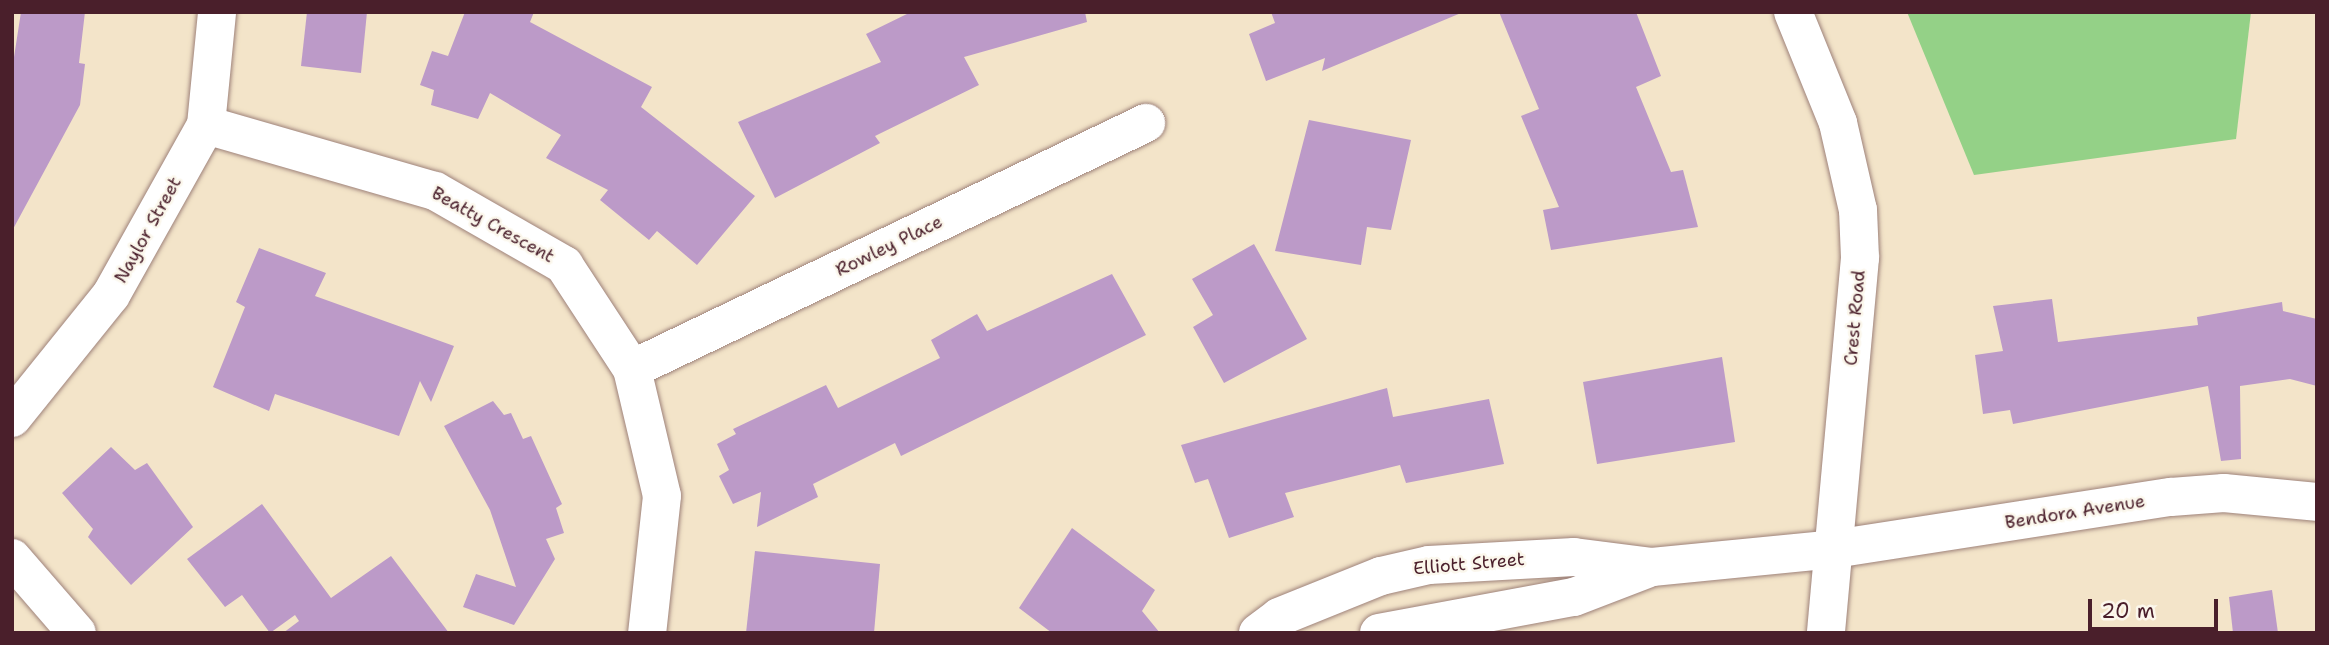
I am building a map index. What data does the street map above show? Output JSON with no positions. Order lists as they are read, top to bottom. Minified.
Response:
{"streets":{"street":["Beatty Crescent","Naylor Street","Rowley Place","Crest Road","Bendora Avenue","Elliott Street"]},"crossings":[["Beatty Crescent","Naylor Street"],["Beatty Crescent","Rowley Place"],["Crest Road","Bendora Avenue"],["Crest Road","Elliott Street"],["Bendora Avenue","Elliott Street"]],"scale_bar":"20 m"}
